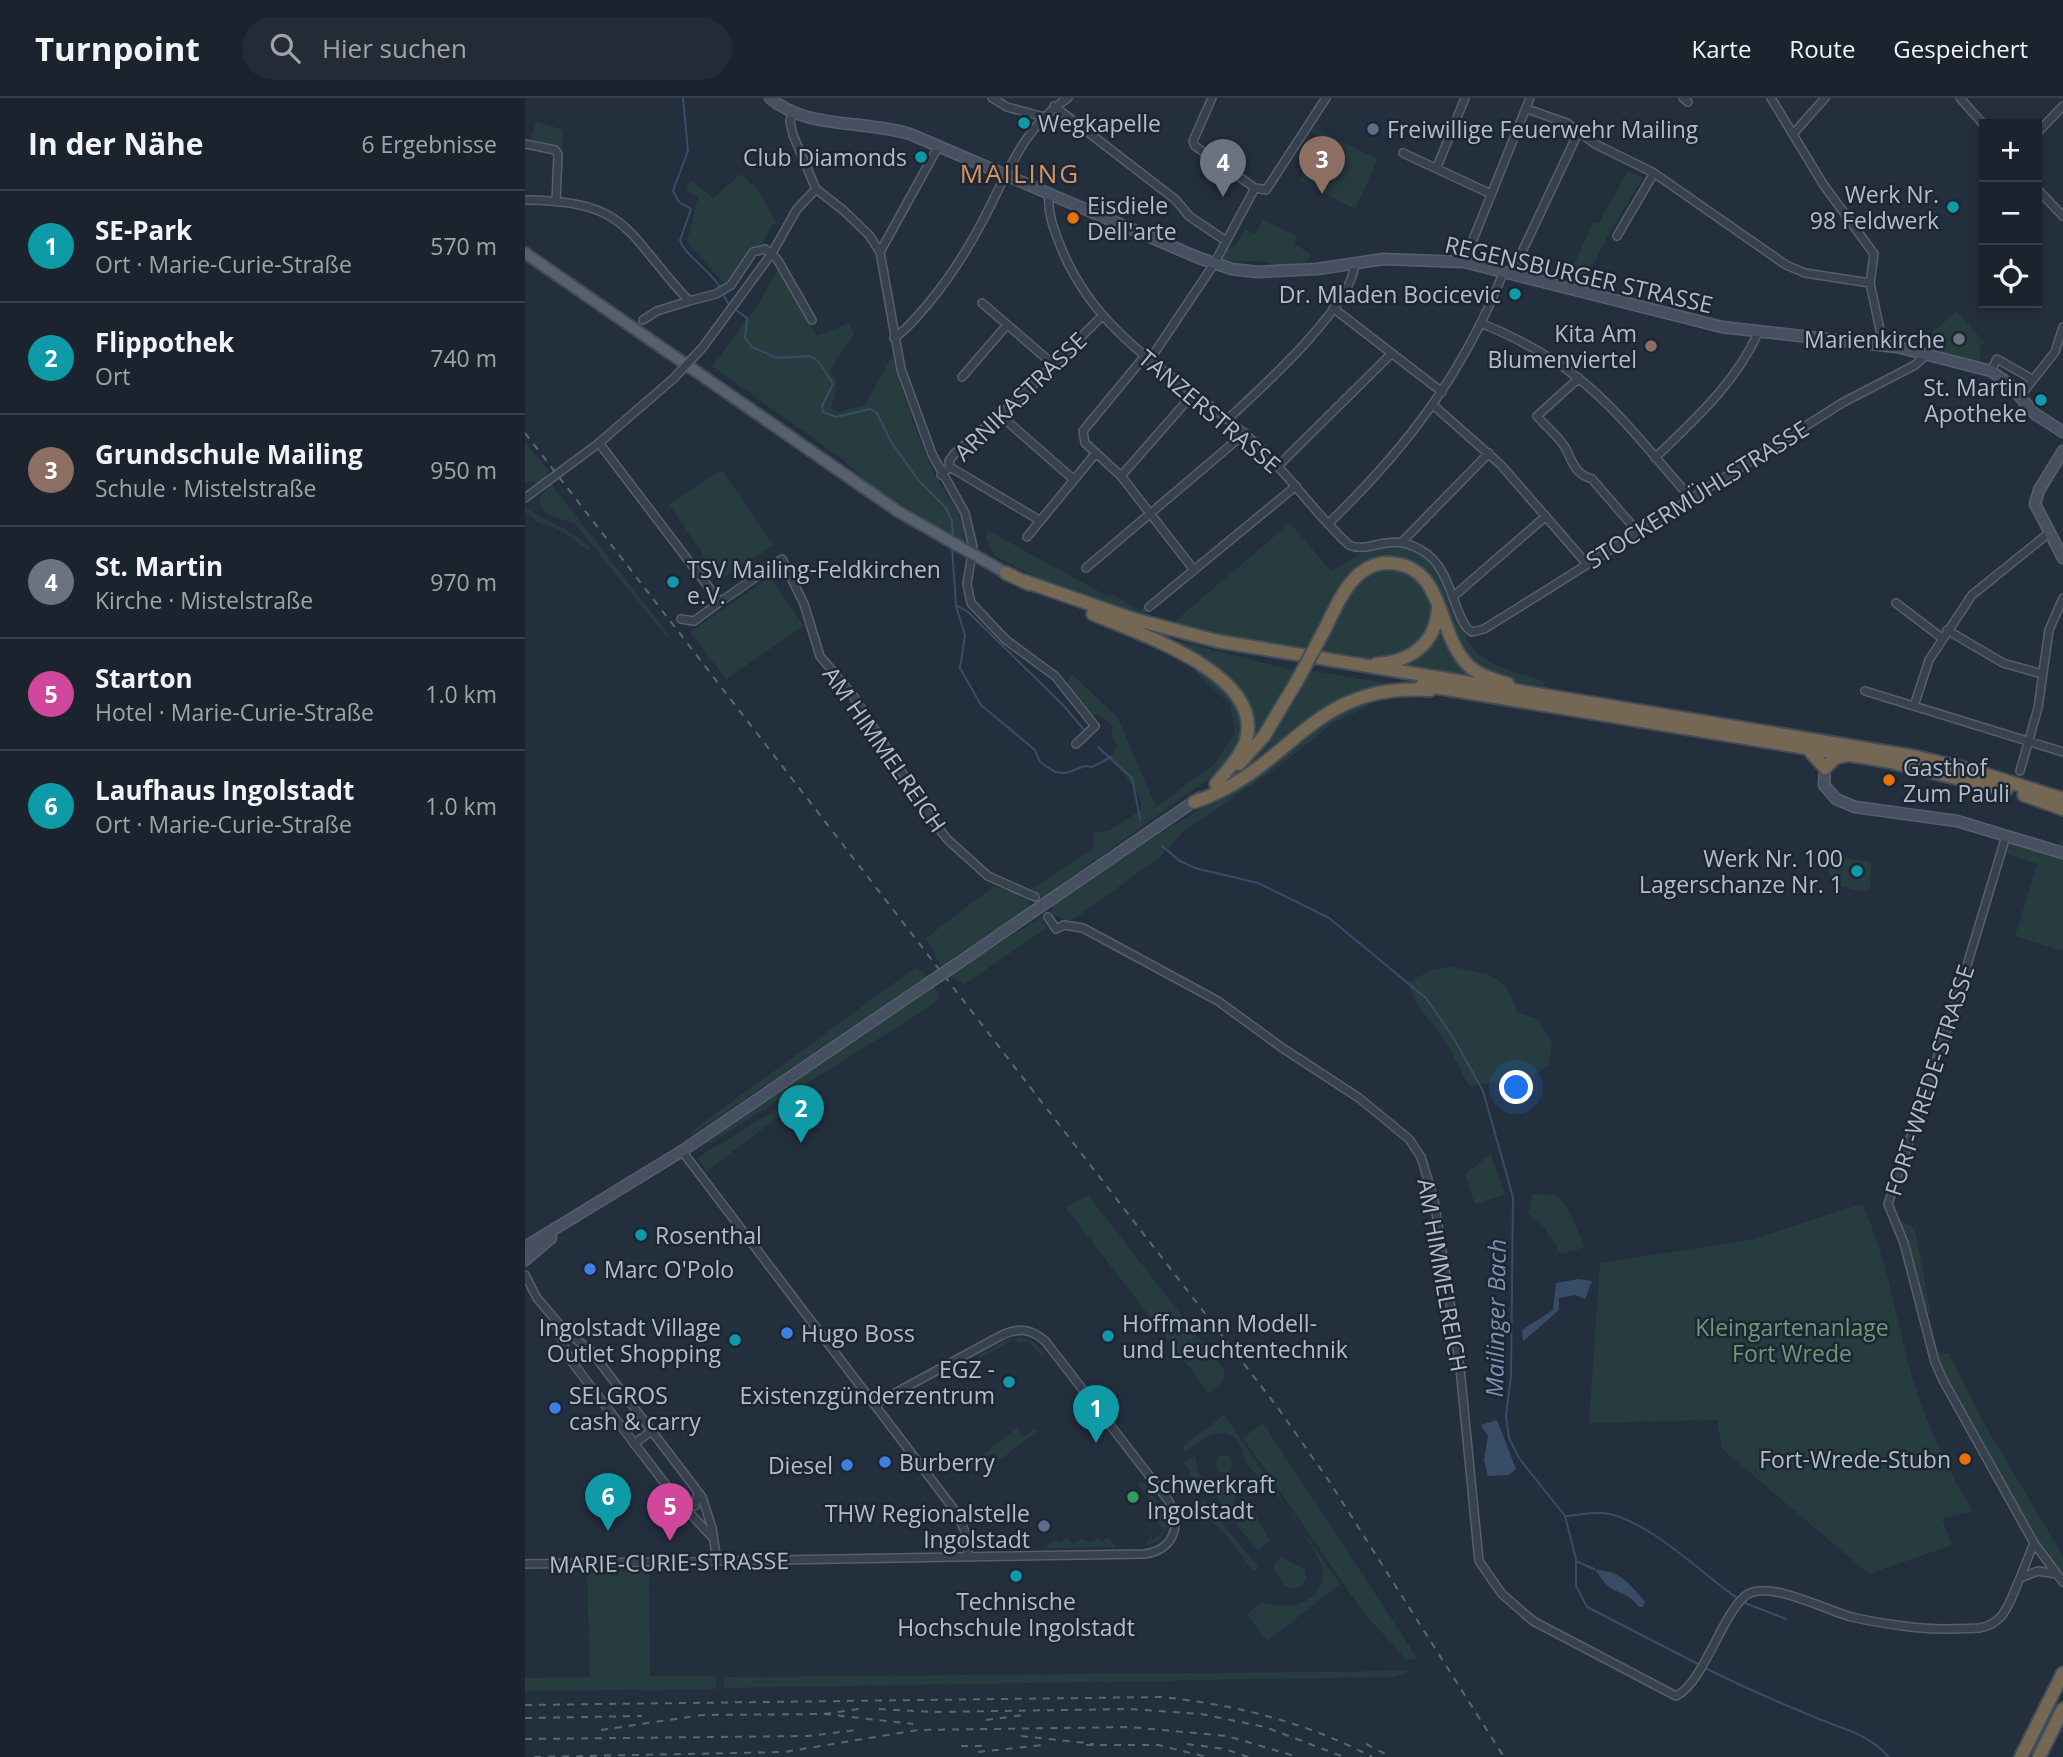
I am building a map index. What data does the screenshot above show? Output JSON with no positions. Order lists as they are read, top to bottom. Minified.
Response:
{"streets":{"street":["REGENSBURGER STRASSE","ARNIKASTRASSE","TANZERSTRASSE","STOCKERMÜHLSTRASSE","AM HIMMELREICH","FORT-WREDE-STRASSE","MARIE-CURIE-STRASSE"]},"crossings":[["REGENSBURGER STRASSE","TANZERSTRASSE"],["REGENSBURGER STRASSE","STOCKERMÜHLSTRASSE"],["ARNIKASTRASSE","TANZERSTRASSE"]],"districts":["MAILING"],"water":["Mailinger Bach"],"parks":["Kleingartenanlage Fort Wrede"],"places":["Wegkapelle","Freiwillige Feuerwehr Mailing","Club Diamonds","Werk Nr. 98 Feldwerk","Eisdiele Dell'arte","Dr. Mladen Bocicevic","Marienkirche","Kita Am Blumenviertel","St. Martin Apotheke","TSV Mailing-Feldkirchen e.V.","Gasthof Zum Pauli","Werk Nr. 100 Lagerschanze Nr. 1","Rosenthal","Marc O'Polo","Hugo Boss","Hoffmann Modell- und Leuchtentechnik","Ingolstadt Village Outlet Shopping","EGZ - Existenzgünderzentrum","SELGROS cash & carry","Fort-Wrede-Stubn","Burberry","Diesel","Schwerkraft Ingolstadt","THW Regionalstelle Ingolstadt","Technische Hochschule Ingolstadt"],"page":{"header":"Turnpoint","search":"Hier suchen","nav":["Karte","Route","Gespeichert"],"heading":["In der Nähe","6 Ergebnisse"],"map_buttons":["+","−"],"pins":["3","4","2","1","6","5"],"list":[{"mark":"1","name":"SE-Park","note":"Ort · Marie-Curie-Straße","value":"570 m"},{"mark":"2","name":"Flippothek","note":"Ort","value":"740 m"},{"mark":"3","name":"Grundschule Mailing","note":"Schule · Mistelstraße","value":"950 m"},{"mark":"4","name":"St. Martin","note":"Kirche · Mistelstraße","value":"970 m"},{"mark":"5","name":"Starton","note":"Hotel · Marie-Curie-Straße","value":"1.0 km"},{"mark":"6","name":"Laufhaus Ingolstadt","note":"Ort · Marie-Curie-Straße","value":"1.0 km"}]}}
